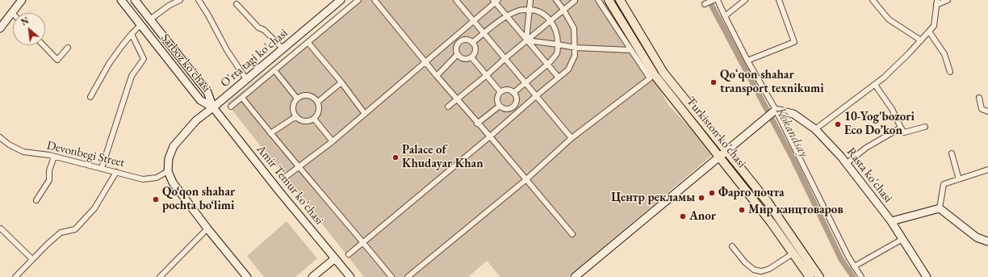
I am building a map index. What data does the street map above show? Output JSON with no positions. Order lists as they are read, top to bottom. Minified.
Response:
{"streets":{"main road":["O'rta tagi ko'chasi","Sarboz ko'chasi","Turkiston ko'chasi","Rasta ko'chasi","Amir Temur ko'chasi"],"street":["Devonbegi Street"]},"crossings":[["O'rta tagi ko'chasi","Sarboz ko'chasi"],["O'rta tagi ko'chasi","Devonbegi Street"],["O'rta tagi ko'chasi","Amir Temur ko'chasi"],["Sarboz ko'chasi","Amir Temur ko'chasi"]],"water":["Kokandsay"],"places":["Qoʻqon shahar transport texnikumi","10-Yog'bozori Eco Do’kon","Palace of Khudayar Khan","Фарго почта","Центр рекламы","Qo‘qon shahar pochta bo‘limi","Мир канцтоваров","Anor"],"north":"top left"}
